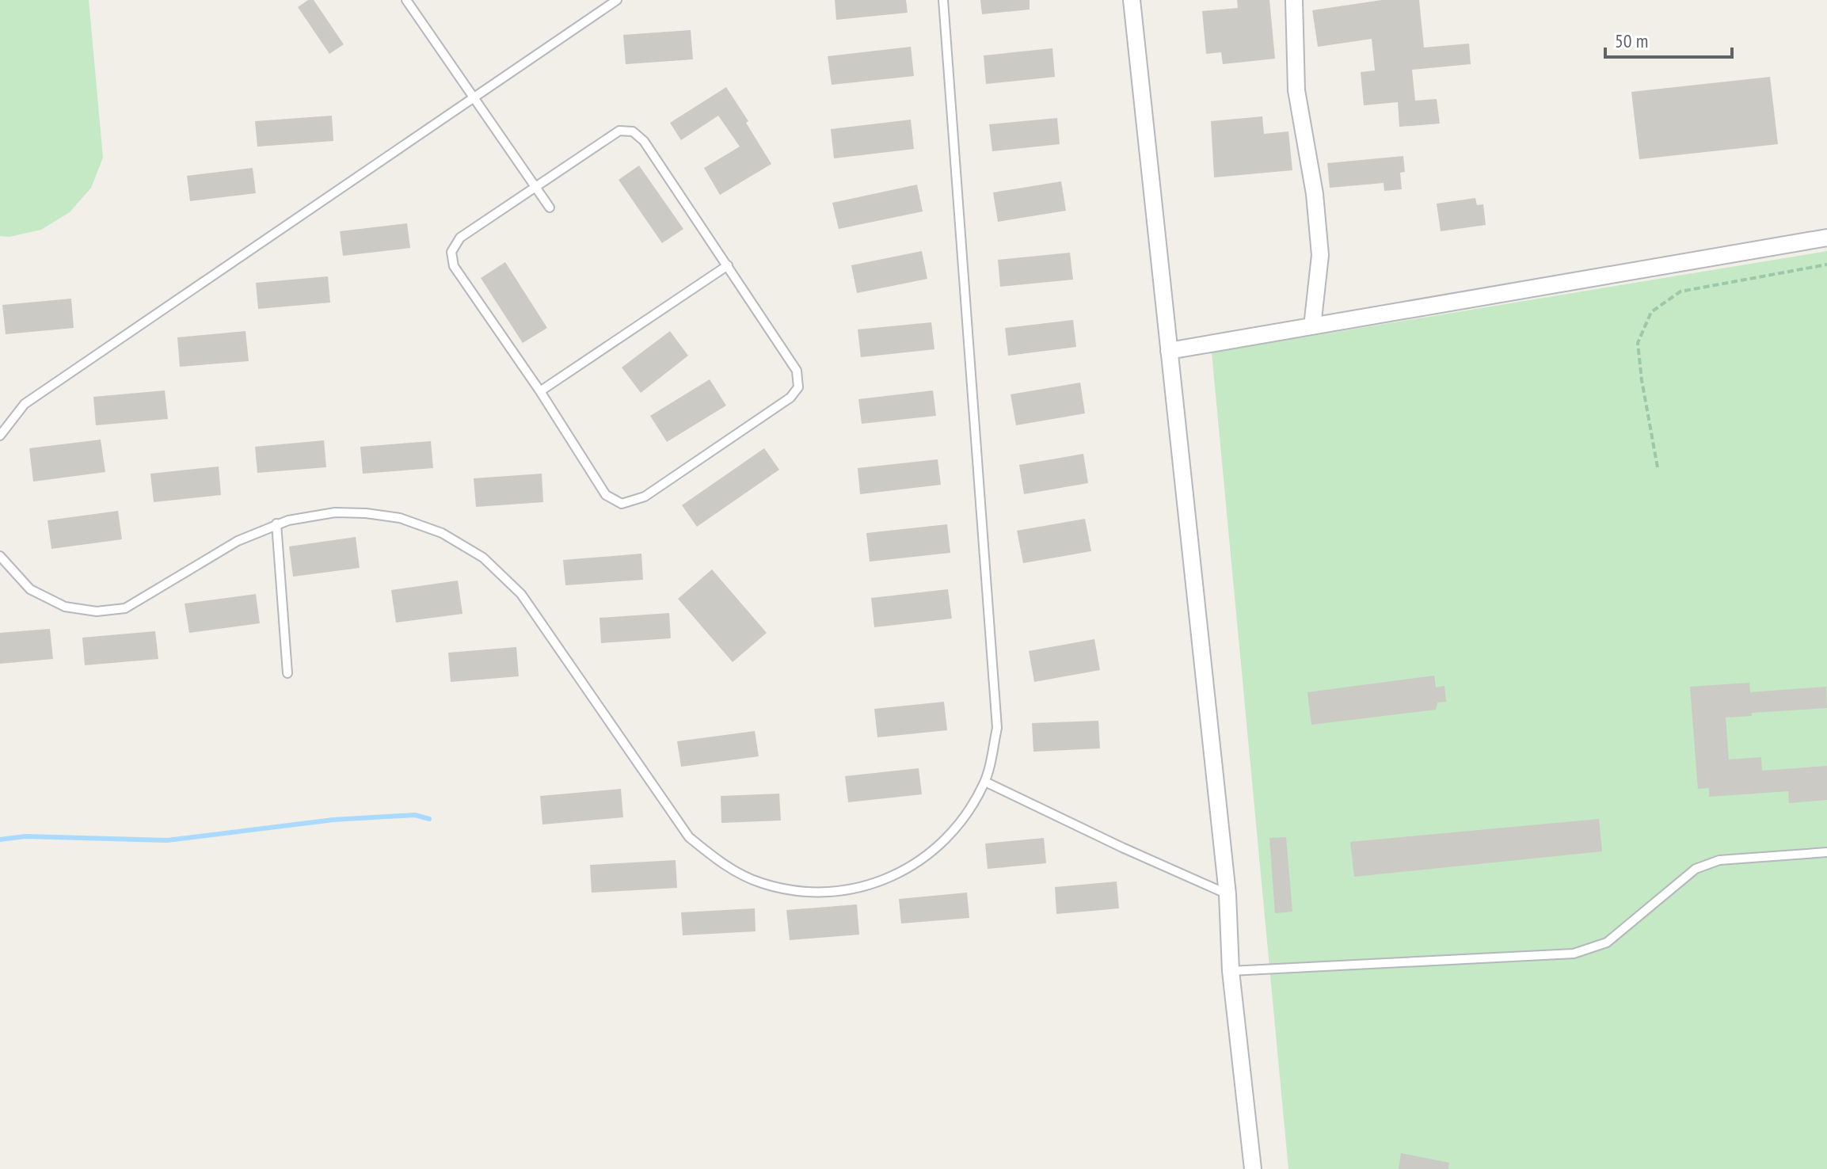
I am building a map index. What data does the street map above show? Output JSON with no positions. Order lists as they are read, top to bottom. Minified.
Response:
{"scale_bar":"50 m"}
